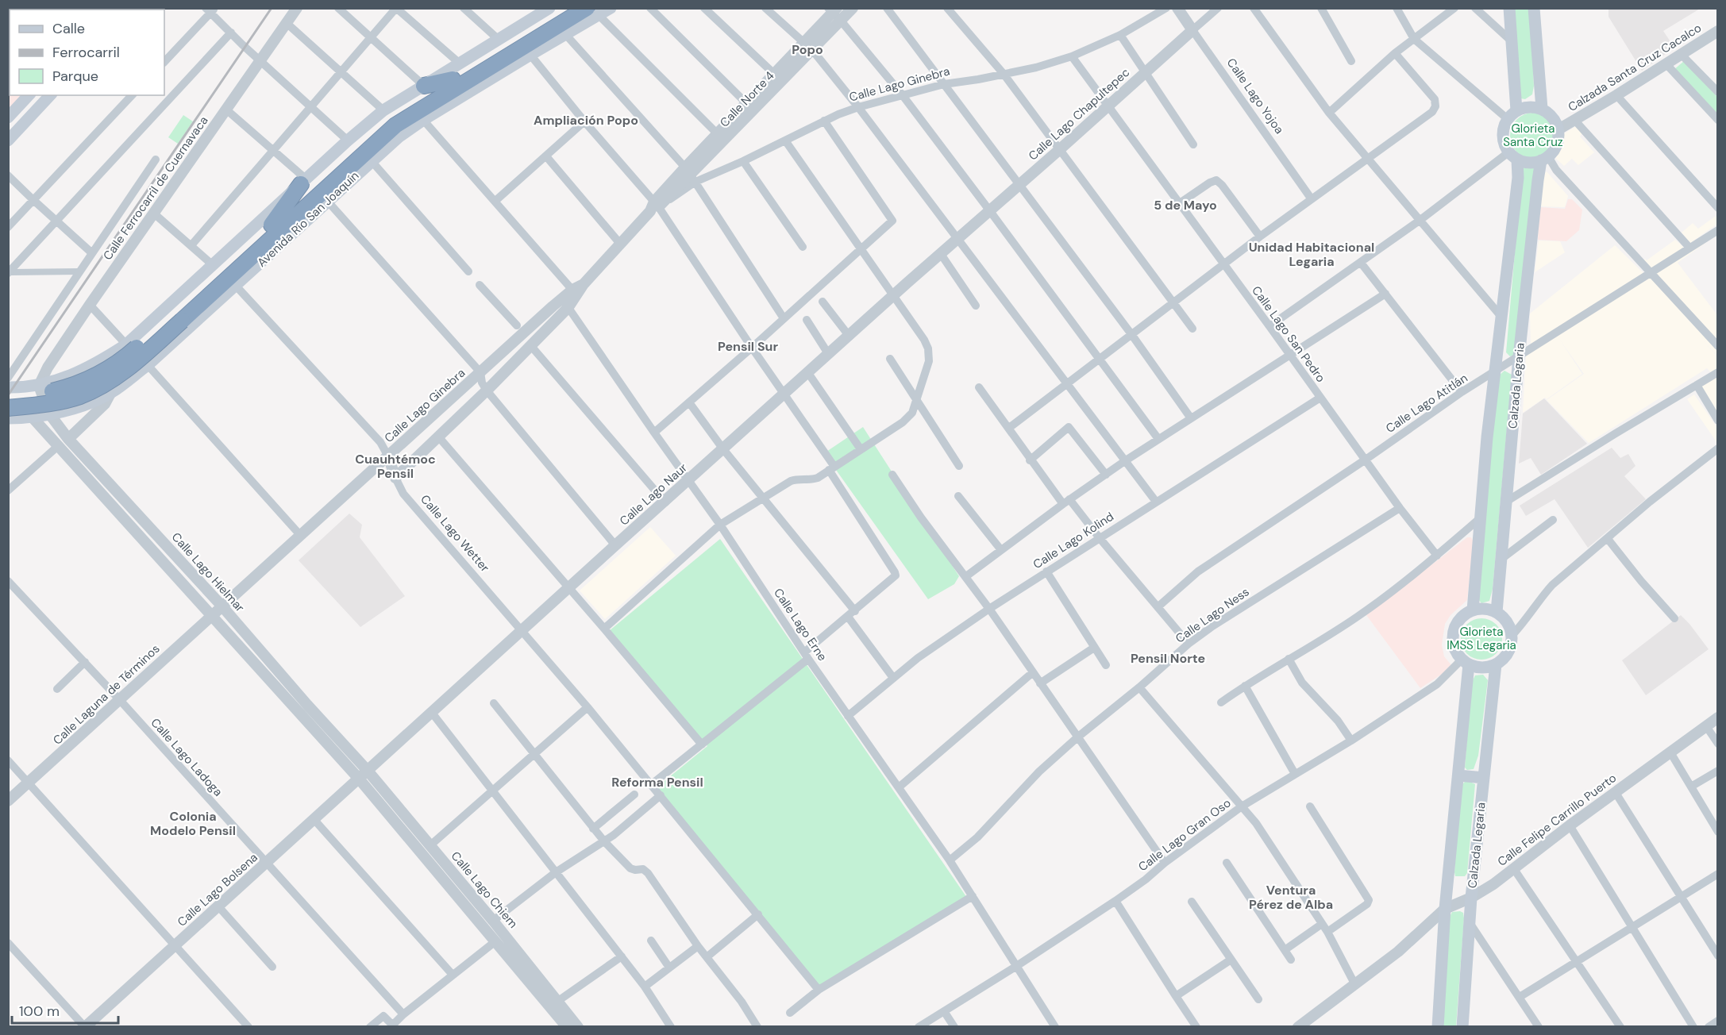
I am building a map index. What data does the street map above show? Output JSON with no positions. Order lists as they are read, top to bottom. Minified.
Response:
{"streets":{"highway":["Avenida Río San Joaquín"],"main road":["Calzada Legaria"],"street":["Calzada Santa Cruz Cacalco","Calle Lago Ginebra","Calle Lago Yojoa","Calle Norte 4","Calle Lago Chapultepec","Calle Ferrocarril de Cuernavaca","Calle Lago San Pedro","Calle Lago Atitlán","Calle Lago Naur","Calle Lago Wetter","Calle Lago Kolind","Calle Lago Hielmar","Calle Lago Ness","Calle Lago Erne","Calle Laguna de Términos","Calle Lago Ladoga","Calle Felipe Carrillo Puerto","Calle Lago Gran Oso","Calle Lago Bolsena","Calle Lago Chiem"]},"crossings":[["Calzada Santa Cruz Cacalco","Calzada Legaria"],["Calle Lago Ginebra","Calle Norte 4"],["Calle Lago Ginebra","Calle Lago San Pedro"],["Calle Lago Ginebra","Calle Lago Wetter"],["Calle Lago Ginebra","Calle Lago Hielmar"],["Calle Lago Ginebra","Calle Lago Erne"],["Calle Lago Ginebra","Calle Laguna de Términos"],["Calle Lago Yojoa","Calle Lago Chapultepec"],["Calle Lago Chapultepec","Calle Lago San Pedro"],["Calle Lago Chapultepec","Calle Lago Naur"],["Calle Ferrocarril de Cuernavaca","Calle Lago Hielmar"],["Avenida Río San Joaquín","Calle Lago Wetter"],["Avenida Río San Joaquín","Calle Lago Hielmar"],["Calle Lago San Pedro","Calle Lago Atitlán"],["Calle Lago San Pedro","Calle Lago Kolind"],["Calle Lago San Pedro","Calle Lago Ness"],["Calzada Legaria","Calle Lago Atitlán"],["Calzada Legaria","Calle Felipe Carrillo Puerto"],["Calzada Legaria","Calle Lago Gran Oso"],["Calle Lago Naur","Calle Lago Wetter"],["Calle Lago Naur","Calle Lago Hielmar"],["Calle Lago Naur","Calle Lago Erne"],["Calle Lago Naur","Calle Lago Bolsena"],["Calle Lago Naur","Calle Lago Chiem"],["Calle Lago Kolind","Calle Lago Erne"],["Calle Lago Hielmar","Calle Laguna de Términos"],["Calle Lago Hielmar","Calle Lago Bolsena"],["Calle Lago Hielmar","Calle Lago Chiem"],["Calle Lago Ness","Calle Lago Erne"],["Calle Lago Erne","Calle Lago Gran Oso"],["Calle Laguna de Términos","Calle Lago Ladoga"],["Calle Lago Ladoga","Calle Lago Bolsena"],["Calle Lago Bolsena","Calle Lago Chiem"]],"districts":["Popo","Ampliación Popo","5 de Mayo","Unidad Habitacional Legaria","Pensil Sur","Cuauhtémoc Pensil","Pensil Norte","Reforma Pensil","Colonia Modelo Pensil","Ventura Pérez de Alba"],"parks":["Glorieta Santa Cruz","Glorieta IMSS Legaria"],"legend":["Calle","Ferrocarril","Parque"],"scale_bar":"100 m"}
